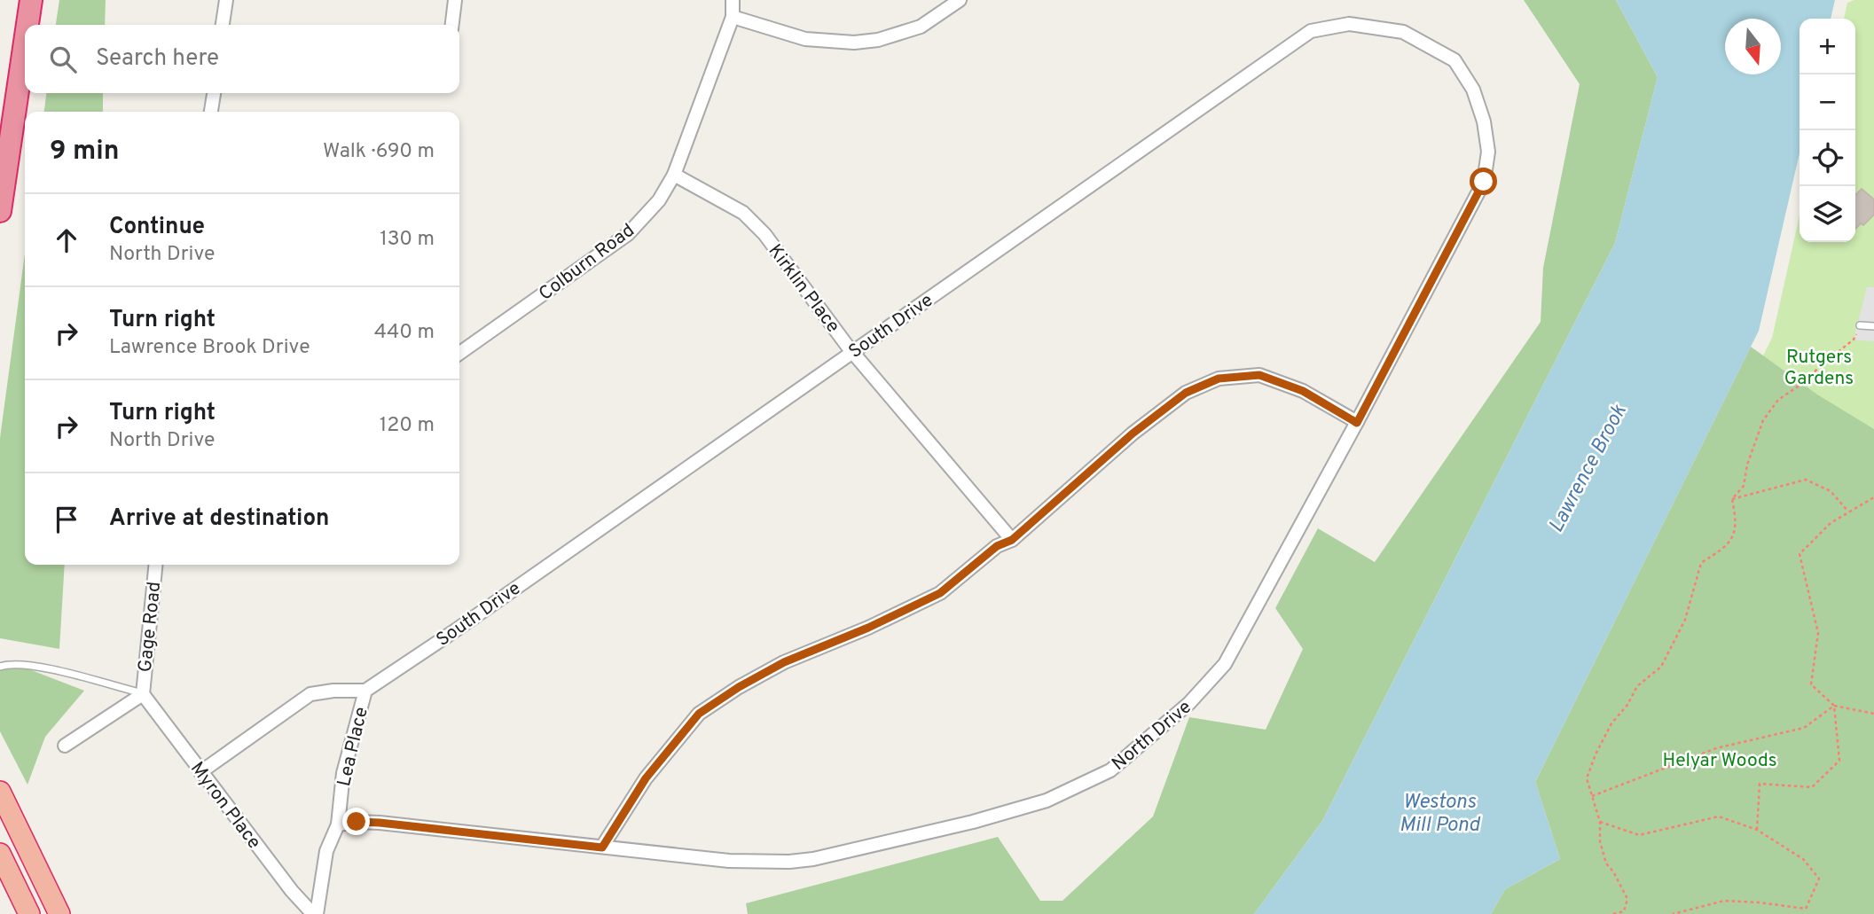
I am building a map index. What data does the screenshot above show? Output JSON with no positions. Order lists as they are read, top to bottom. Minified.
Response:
{"streets":{"street":["Colburn Road","Kirklin Place","South Drive","Gage Road","North Drive","Lea Place","Myron Place"]},"crossings":[["Colburn Road","Kirklin Place"],["Kirklin Place","South Drive"],["South Drive","North Drive"],["South Drive","Lea Place"],["Gage Road","Myron Place"],["North Drive","Lea Place"],["Lea Place","Myron Place"]],"water":["Lawrence Brook","Westons Mill Pond"],"parks":["Rutgers Gardens","Helyar Woods"],"north":"bottom","page":{"map_buttons":["+","−"],"search":"Search here","heading":["9 min","Walk · 690 m"],"list":[["Continue","North Drive","130 m"],["Turn right","Lawrence Brook Drive","440 m"],["Turn right","North Drive","120 m"],"Arrive at destination"]}}
